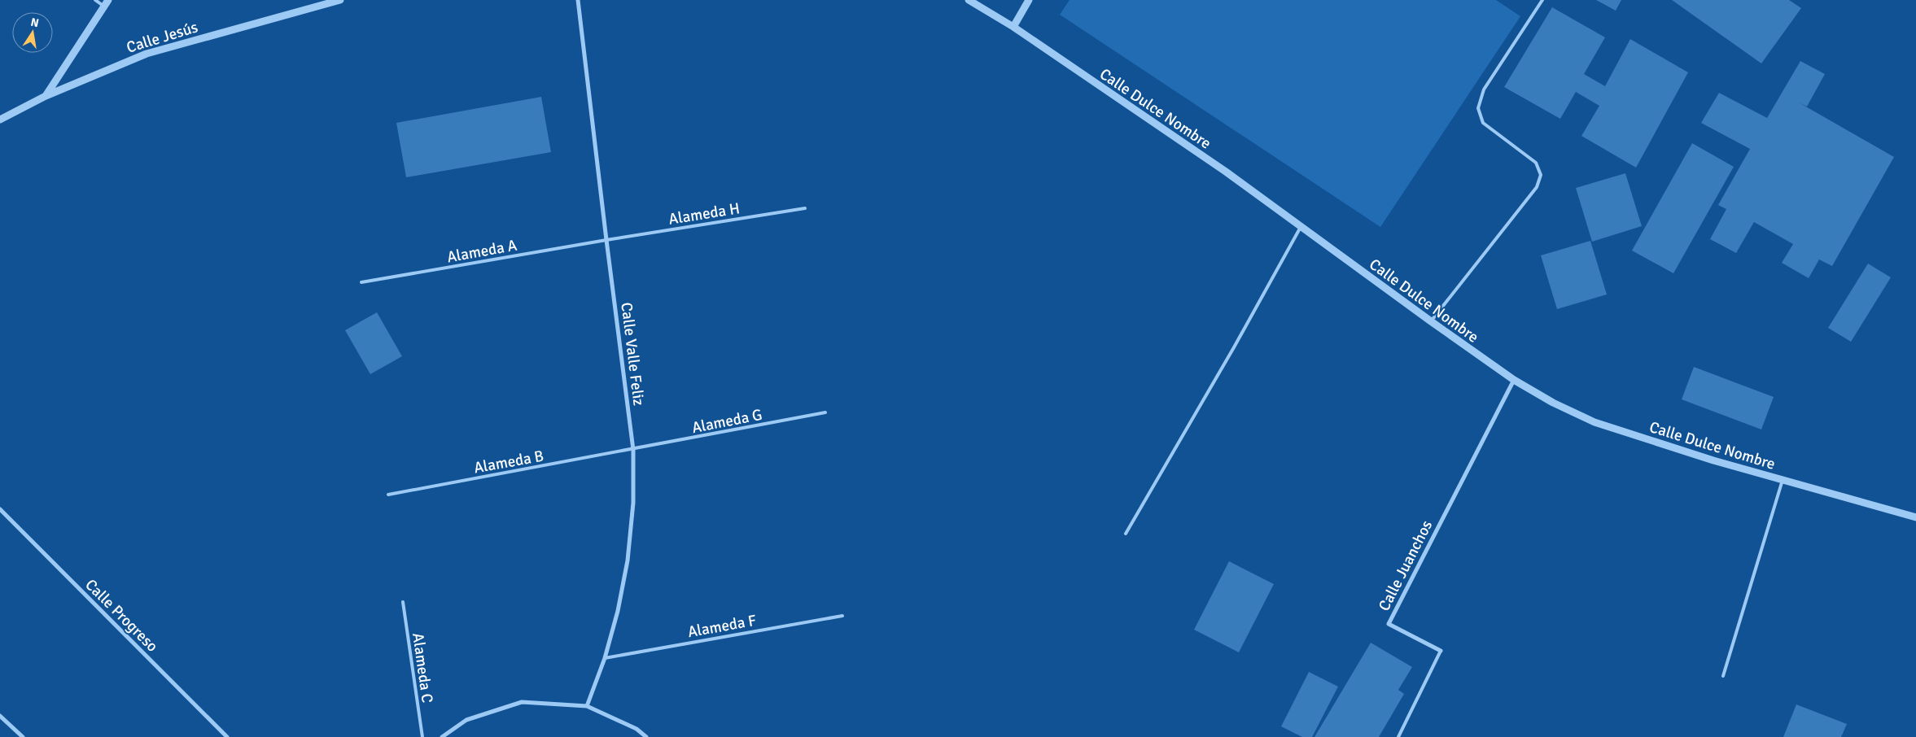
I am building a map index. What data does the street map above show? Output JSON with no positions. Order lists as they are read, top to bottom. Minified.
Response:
{"streets":{"street":["Calle Jesús","Calle Dulce Nombre","Calle Valle Feliz","Calle Juanchos","Calle Progreso"],"lane":["Alameda H","Alameda A","Alameda G","Alameda B","Alameda F","Alameda C"]},"crossings":[["Calle Dulce Nombre","Calle Juanchos"],["Alameda H","Alameda A"],["Alameda H","Calle Valle Feliz"],["Alameda A","Calle Valle Feliz"],["Calle Valle Feliz","Alameda G"],["Calle Valle Feliz","Alameda B"],["Calle Valle Feliz","Alameda F"],["Alameda G","Alameda B"]],"north":"top"}
